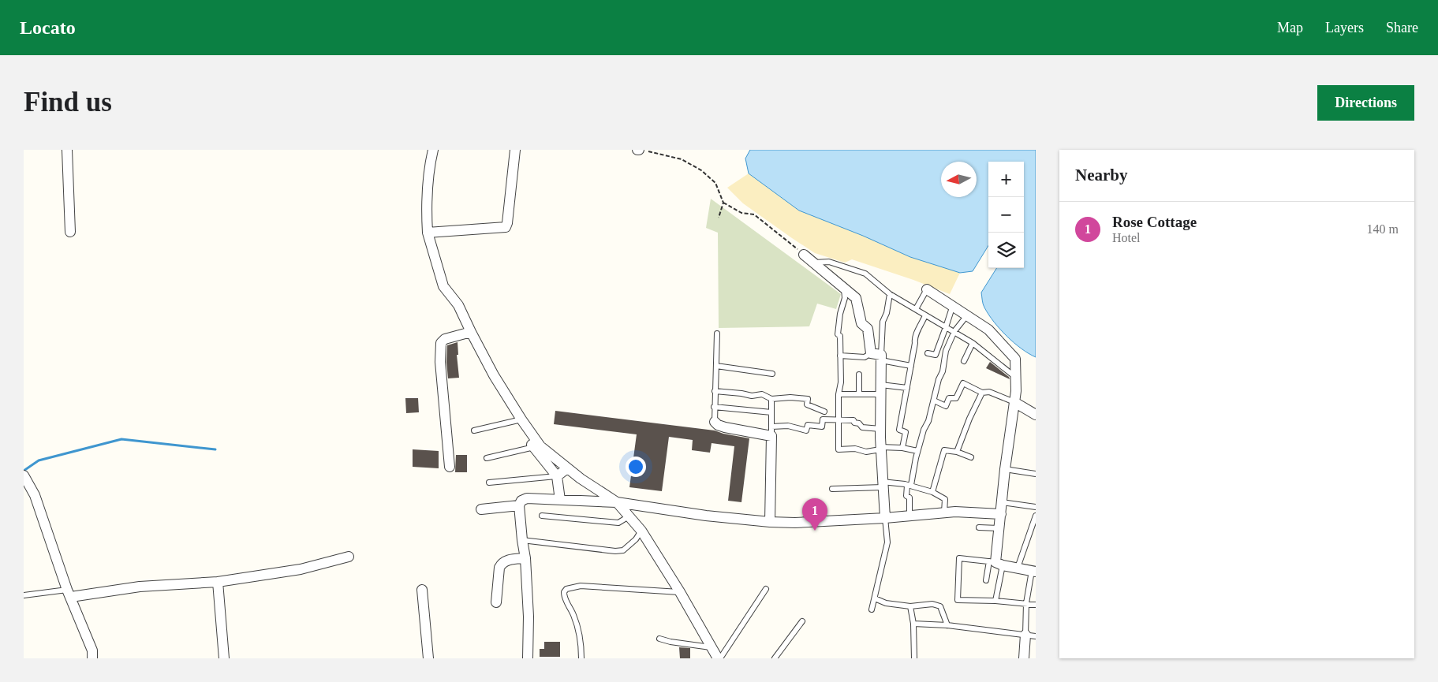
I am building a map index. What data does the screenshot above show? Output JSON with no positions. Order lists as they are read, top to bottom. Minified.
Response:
{"north":"left","page":{"header":"Locato","nav":["Map","Layers","Share"],"buttons":"Directions","title":"Find us","heading":"Nearby","map_buttons":["+","−"],"list":[{"mark":"1","name":"Rose Cottage","note":"Hotel","value":"140 m"}],"pins":"1"}}
